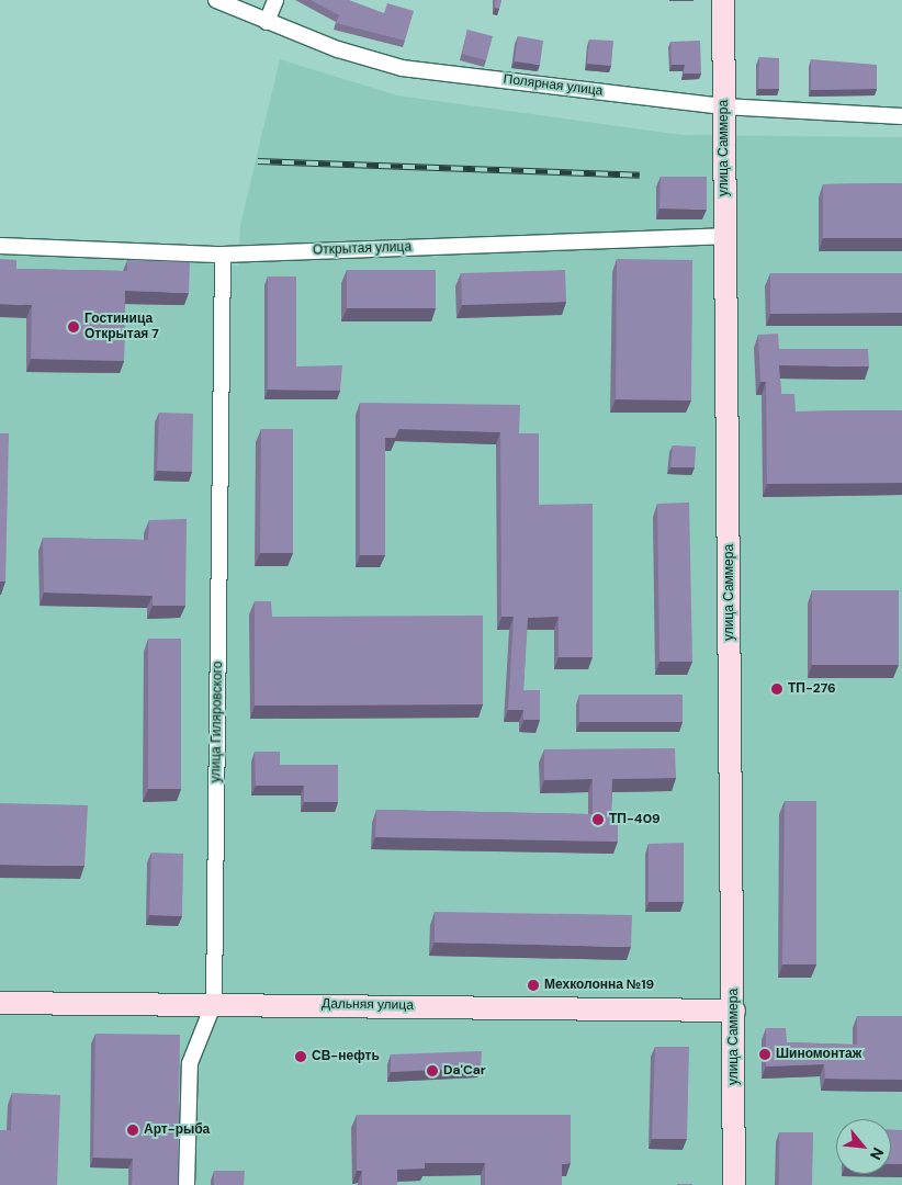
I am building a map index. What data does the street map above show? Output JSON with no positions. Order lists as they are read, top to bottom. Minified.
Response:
{"streets":{"street":["Полярная улица","улица Саммера","Открытая улица","улица Гиляровского","Дальняя улица"]},"crossings":[["Полярная улица","улица Саммера"],["улица Саммера","Открытая улица"],["улица Саммера","Дальняя улица"],["Открытая улица","улица Гиляровского"],["улица Гиляровского","Дальняя улица"]],"places":["Гостиница Открытая 7","ТП-276","ТП-409","Мехколонна №19","Шиномонтаж","СВ-нефть","Da'Car","Арт-рыба"],"north":"bottom right"}
